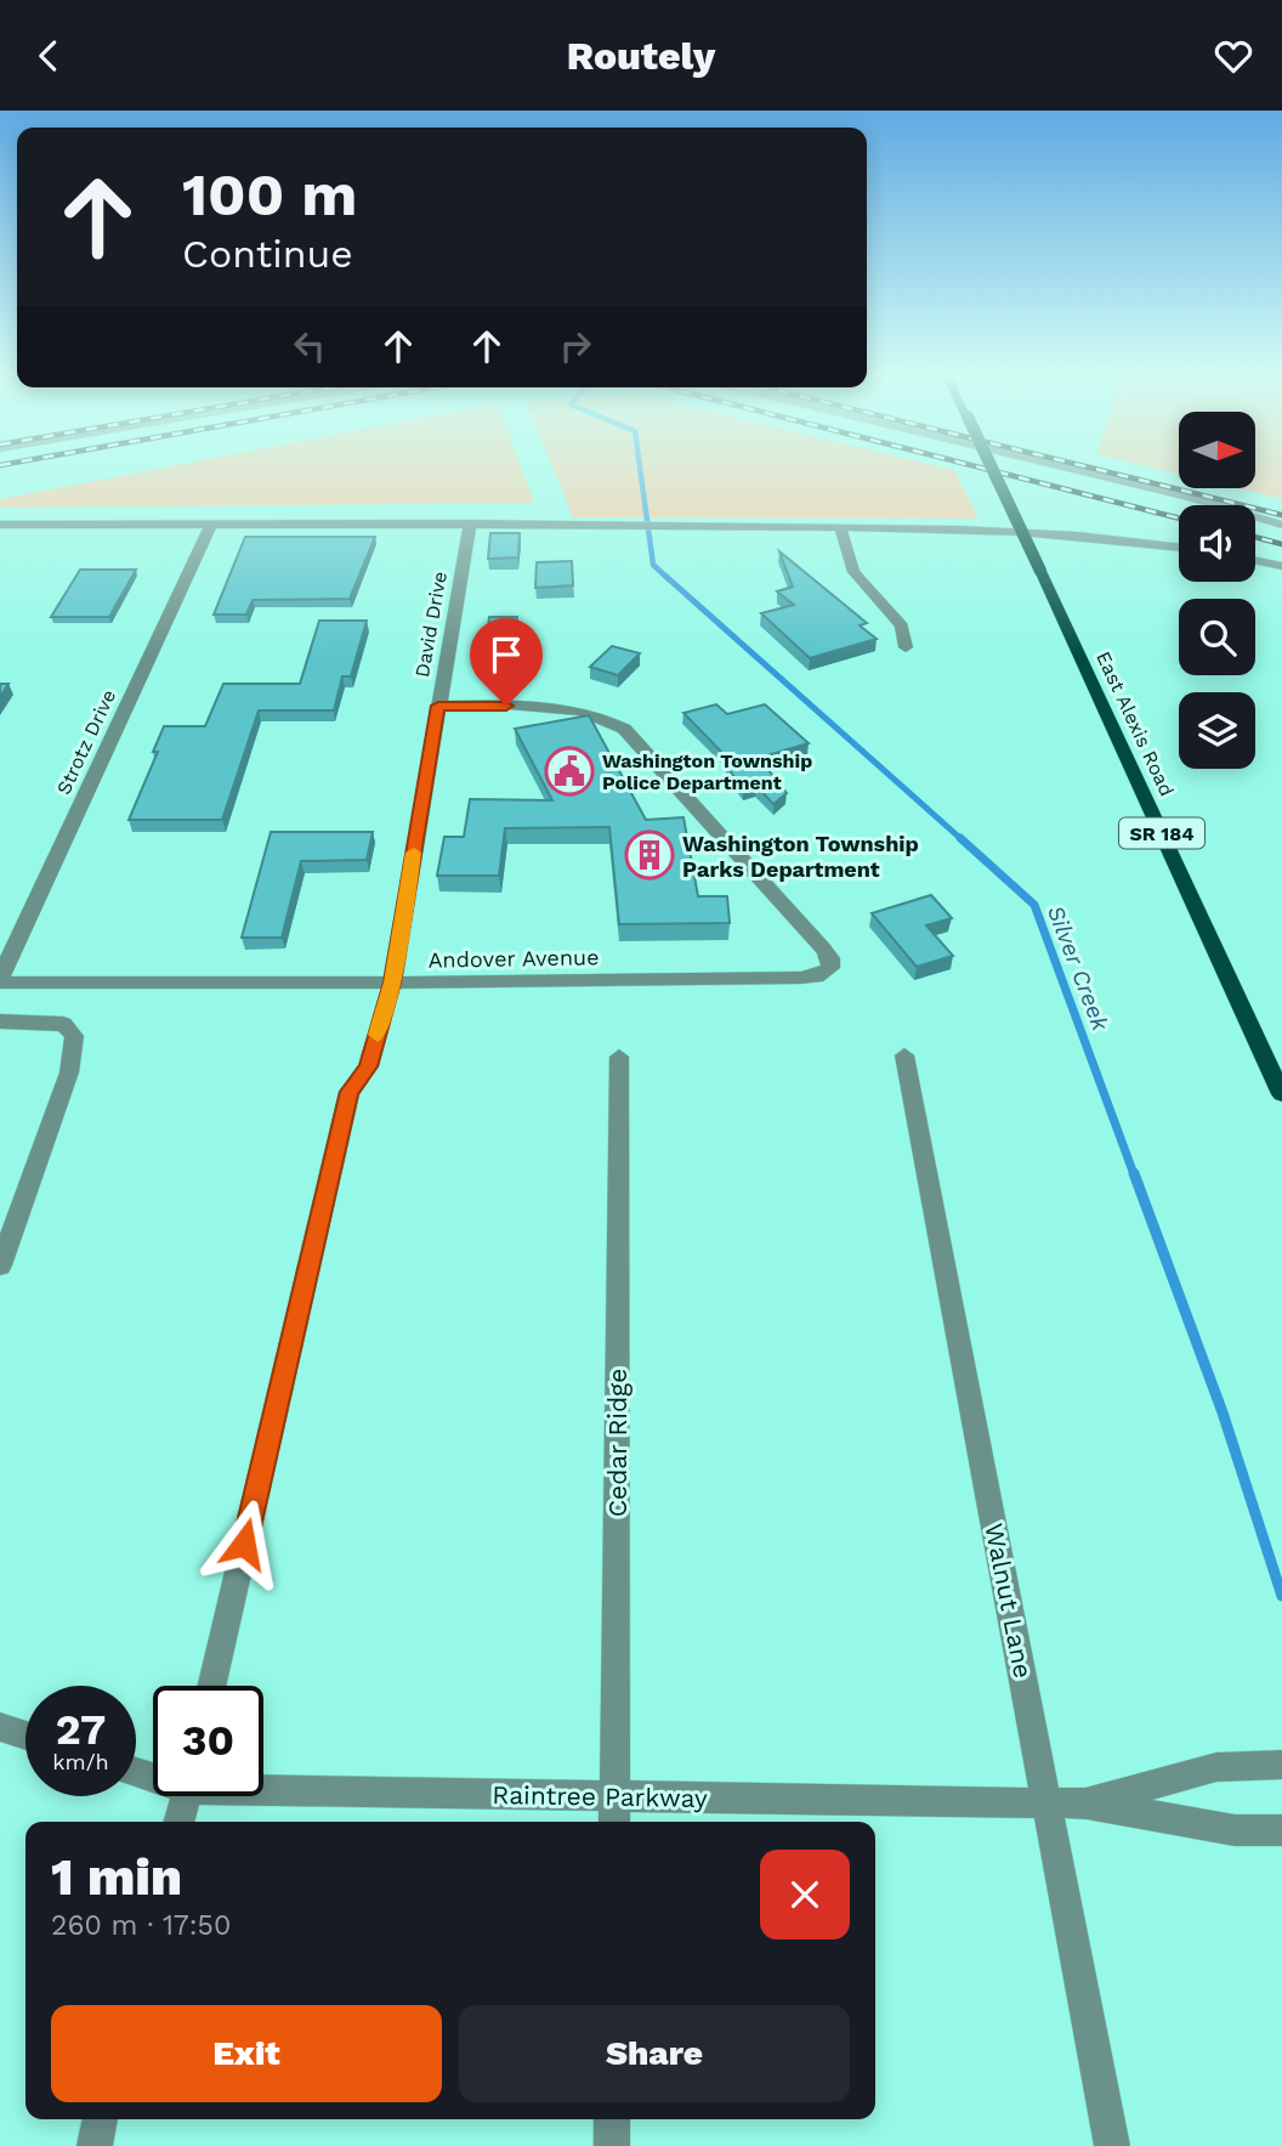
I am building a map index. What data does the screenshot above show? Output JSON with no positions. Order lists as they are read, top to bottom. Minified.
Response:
{"streets":{"main road":["East Alexis Road","SR 184"],"street":["David Drive","Strotz Drive","Andover Avenue","Cedar Ridge","Walnut Lane","Raintree Parkway"]},"crossings":[["David Drive","Andover Avenue"],["Strotz Drive","Andover Avenue"],["Cedar Ridge","Raintree Parkway"],["Walnut Lane","Raintree Parkway"]],"water":["Silver Creek"],"places":{"public building":["Washington Township Police Department"],"building":["Washington Township Parks Department"]},"north":"right","page":{"header":"Routely","turn":["100 m","Continue"],"speed":"27 km/h","limit":"30","heading":["1 min","260 m · 17:50"],"buttons":["Exit","Share"]}}
